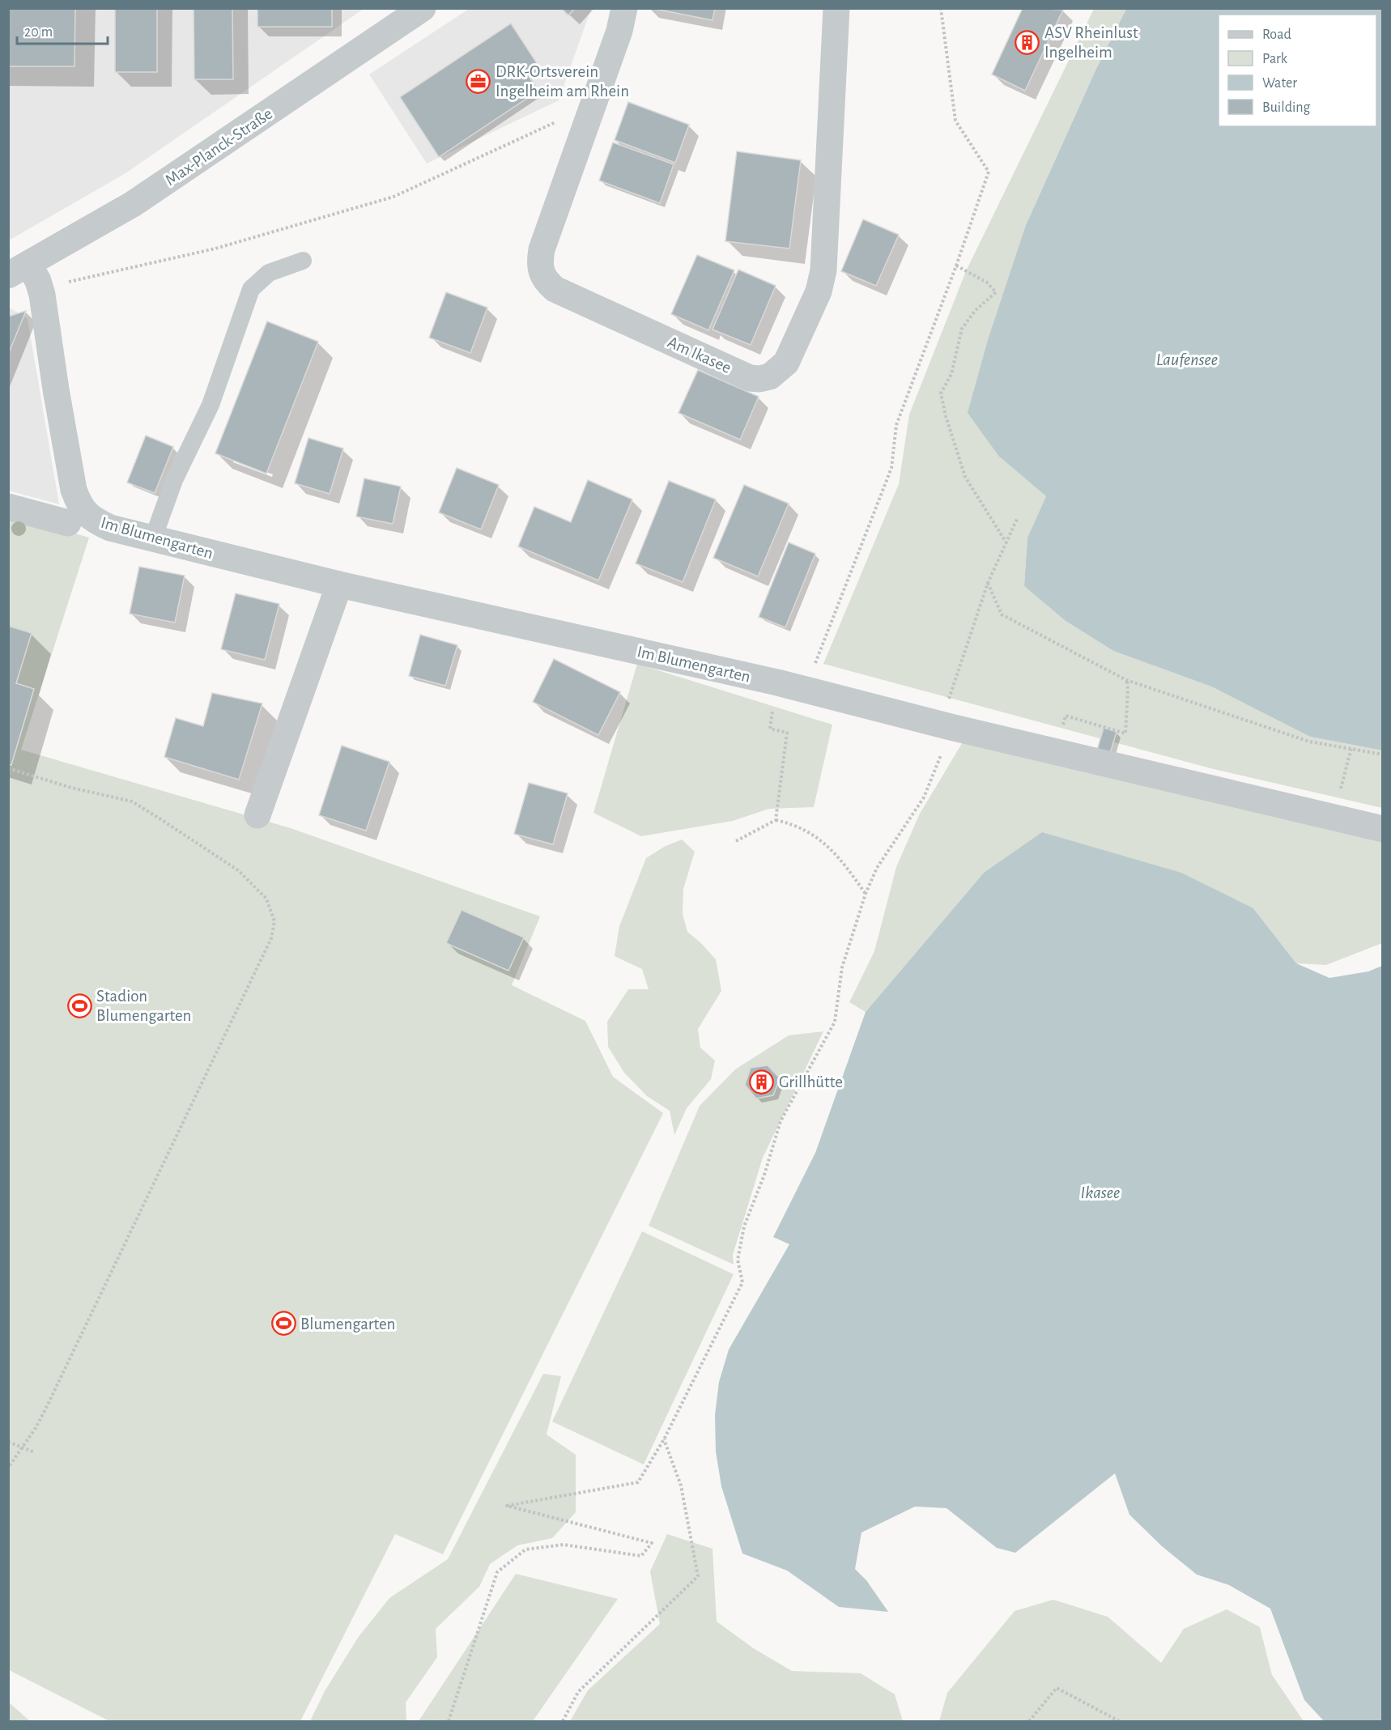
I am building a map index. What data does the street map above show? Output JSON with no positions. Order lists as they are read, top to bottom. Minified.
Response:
{"streets":{"street":["Max-Planck-Straße","Am Ikasee","Im Blumengarten"]},"crossings":[["Max-Planck-Straße","Im Blumengarten"]],"water":["Laufensee","Ikasee"],"places":{"building":["ASV Rheinlust Ingelheim","Grillhütte"],"office":["DRK-Ortsverein Ingelheim am Rhein"],"sports":["Stadion Blumengarten","Blumengarten"]},"legend":["Road","Park","Water","Building"],"scale_bar":"20 m"}
